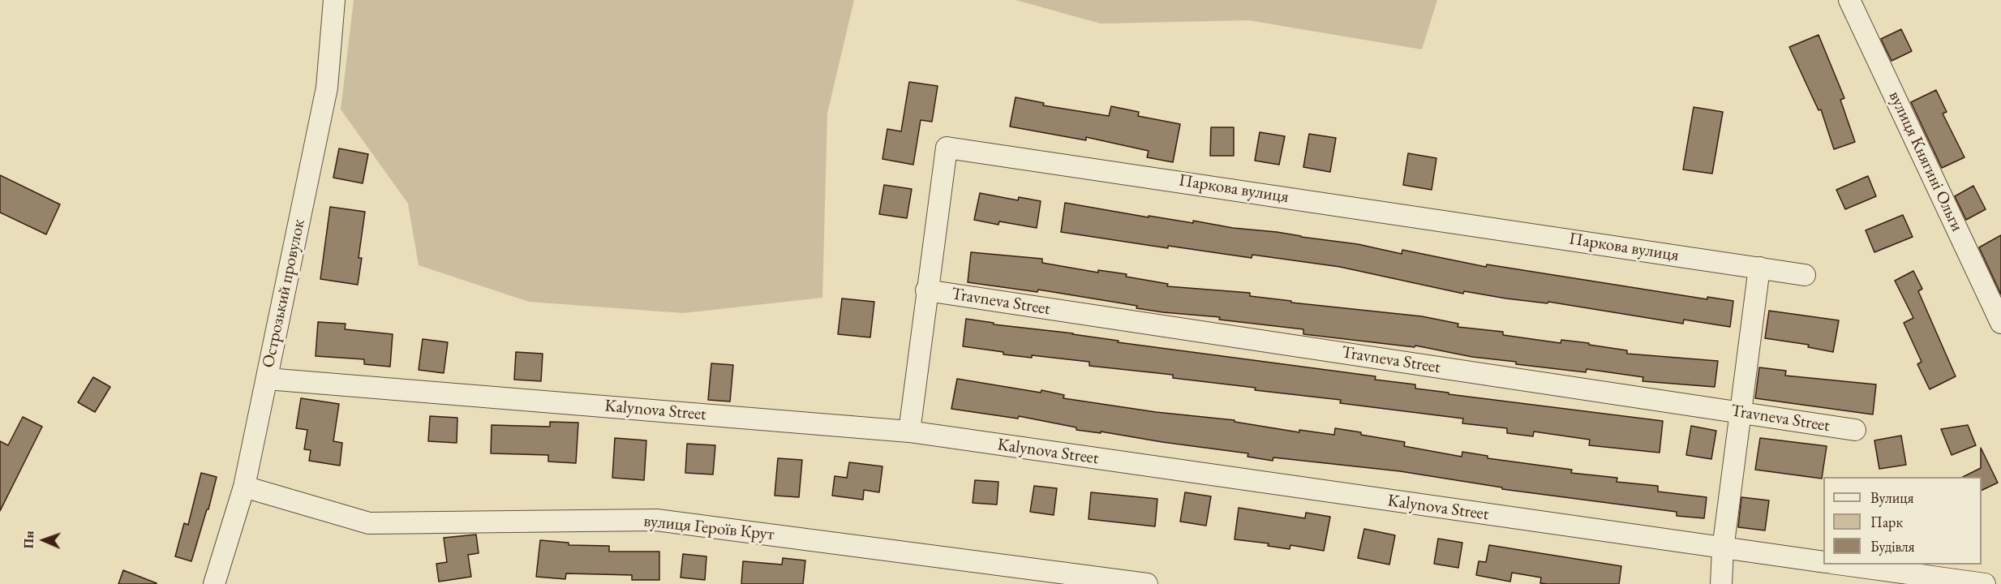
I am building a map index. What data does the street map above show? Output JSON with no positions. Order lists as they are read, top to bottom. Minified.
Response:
{"streets":{"street":["вулиця Княгині Ольги","Паркова вулиця","Острозький провулок","Travneva Street","Kalynova Street","вулиця Героїв Крут"]},"crossings":[["Паркова вулиця","Travneva Street"],["Паркова вулиця","Kalynova Street"],["Острозький провулок","Kalynova Street"],["Острозький провулок","вулиця Героїв Крут"]],"legend":["Вулиця","Парк","Будівля"],"north":"left"}
